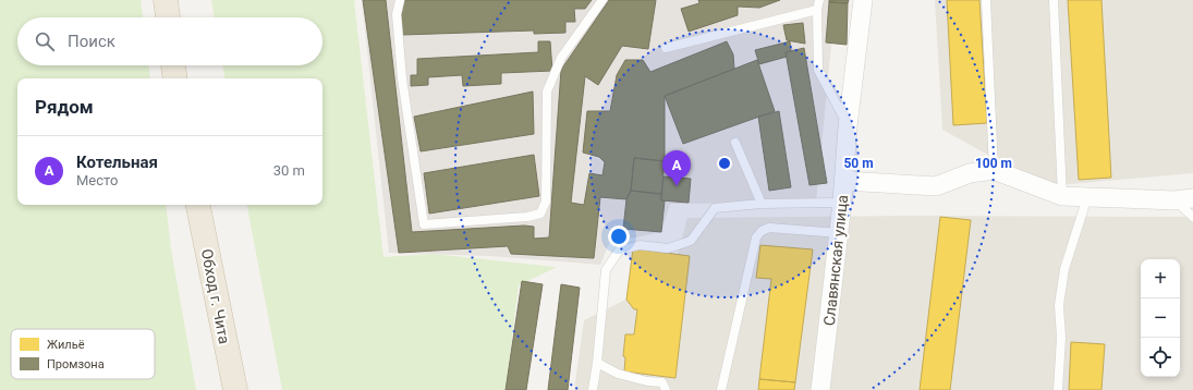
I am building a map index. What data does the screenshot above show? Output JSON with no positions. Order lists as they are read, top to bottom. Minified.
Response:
{"streets":{"highway":["Обход г. Чита"],"street":["Славянская улица"]},"legend":["Жильё","Промзона"],"page":{"search":"Поиск","heading":"Рядом","list":[{"mark":"A","name":"Котельная","note":"Место","value":"30 m"}],"pins":"A","map_buttons":["+","−"]},"rings":["50 m","100 m"]}
